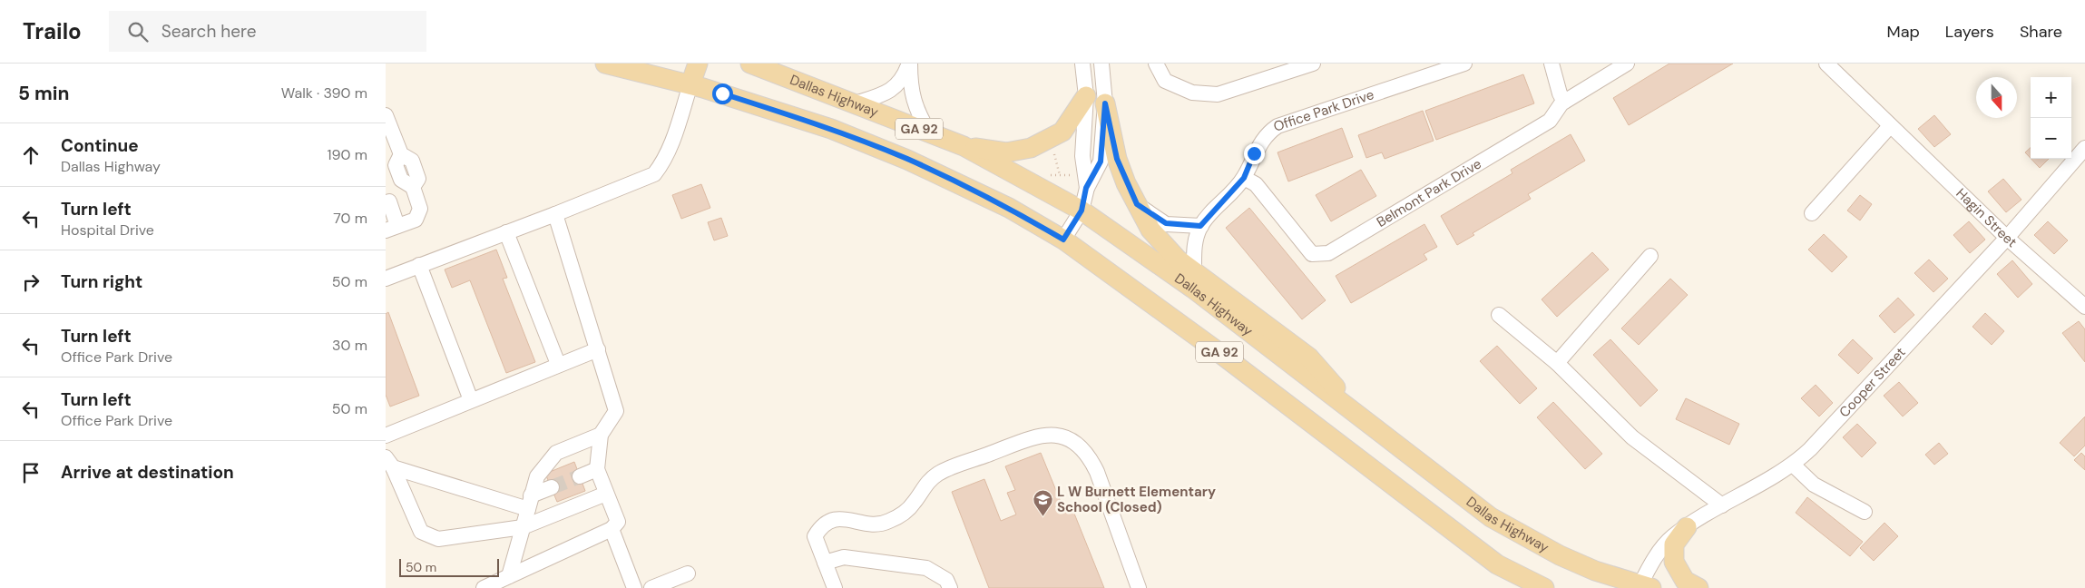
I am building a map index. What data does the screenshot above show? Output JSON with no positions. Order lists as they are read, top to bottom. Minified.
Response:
{"streets":{"main road":["Dallas Highway","GA 92"],"street":["Office Park Drive","Belmont Park Drive","Hagin Street","Cooper Street"]},"crossings":[["Dallas Highway","Cooper Street"],["Office Park Drive","Belmont Park Drive"],["Hagin Street","Cooper Street"]],"places":{"school or university":["L W Burnett Elementary School (Closed)"]},"scale_bar":"50 m","north":"bottom","page":{"header":"Trailo","search":"Search here","nav":["Map","Layers","Share"],"heading":["5 min","Walk · 390 m"],"map_buttons":["+","−"],"list":[["Continue","Dallas Highway","190 m"],["Turn left","Hospital Drive","70 m"],["Turn right","50 m"],["Turn left","Office Park Drive","30 m"],["Turn left","Office Park Drive","50 m"],"Arrive at destination"],"scale":"50 m"}}
